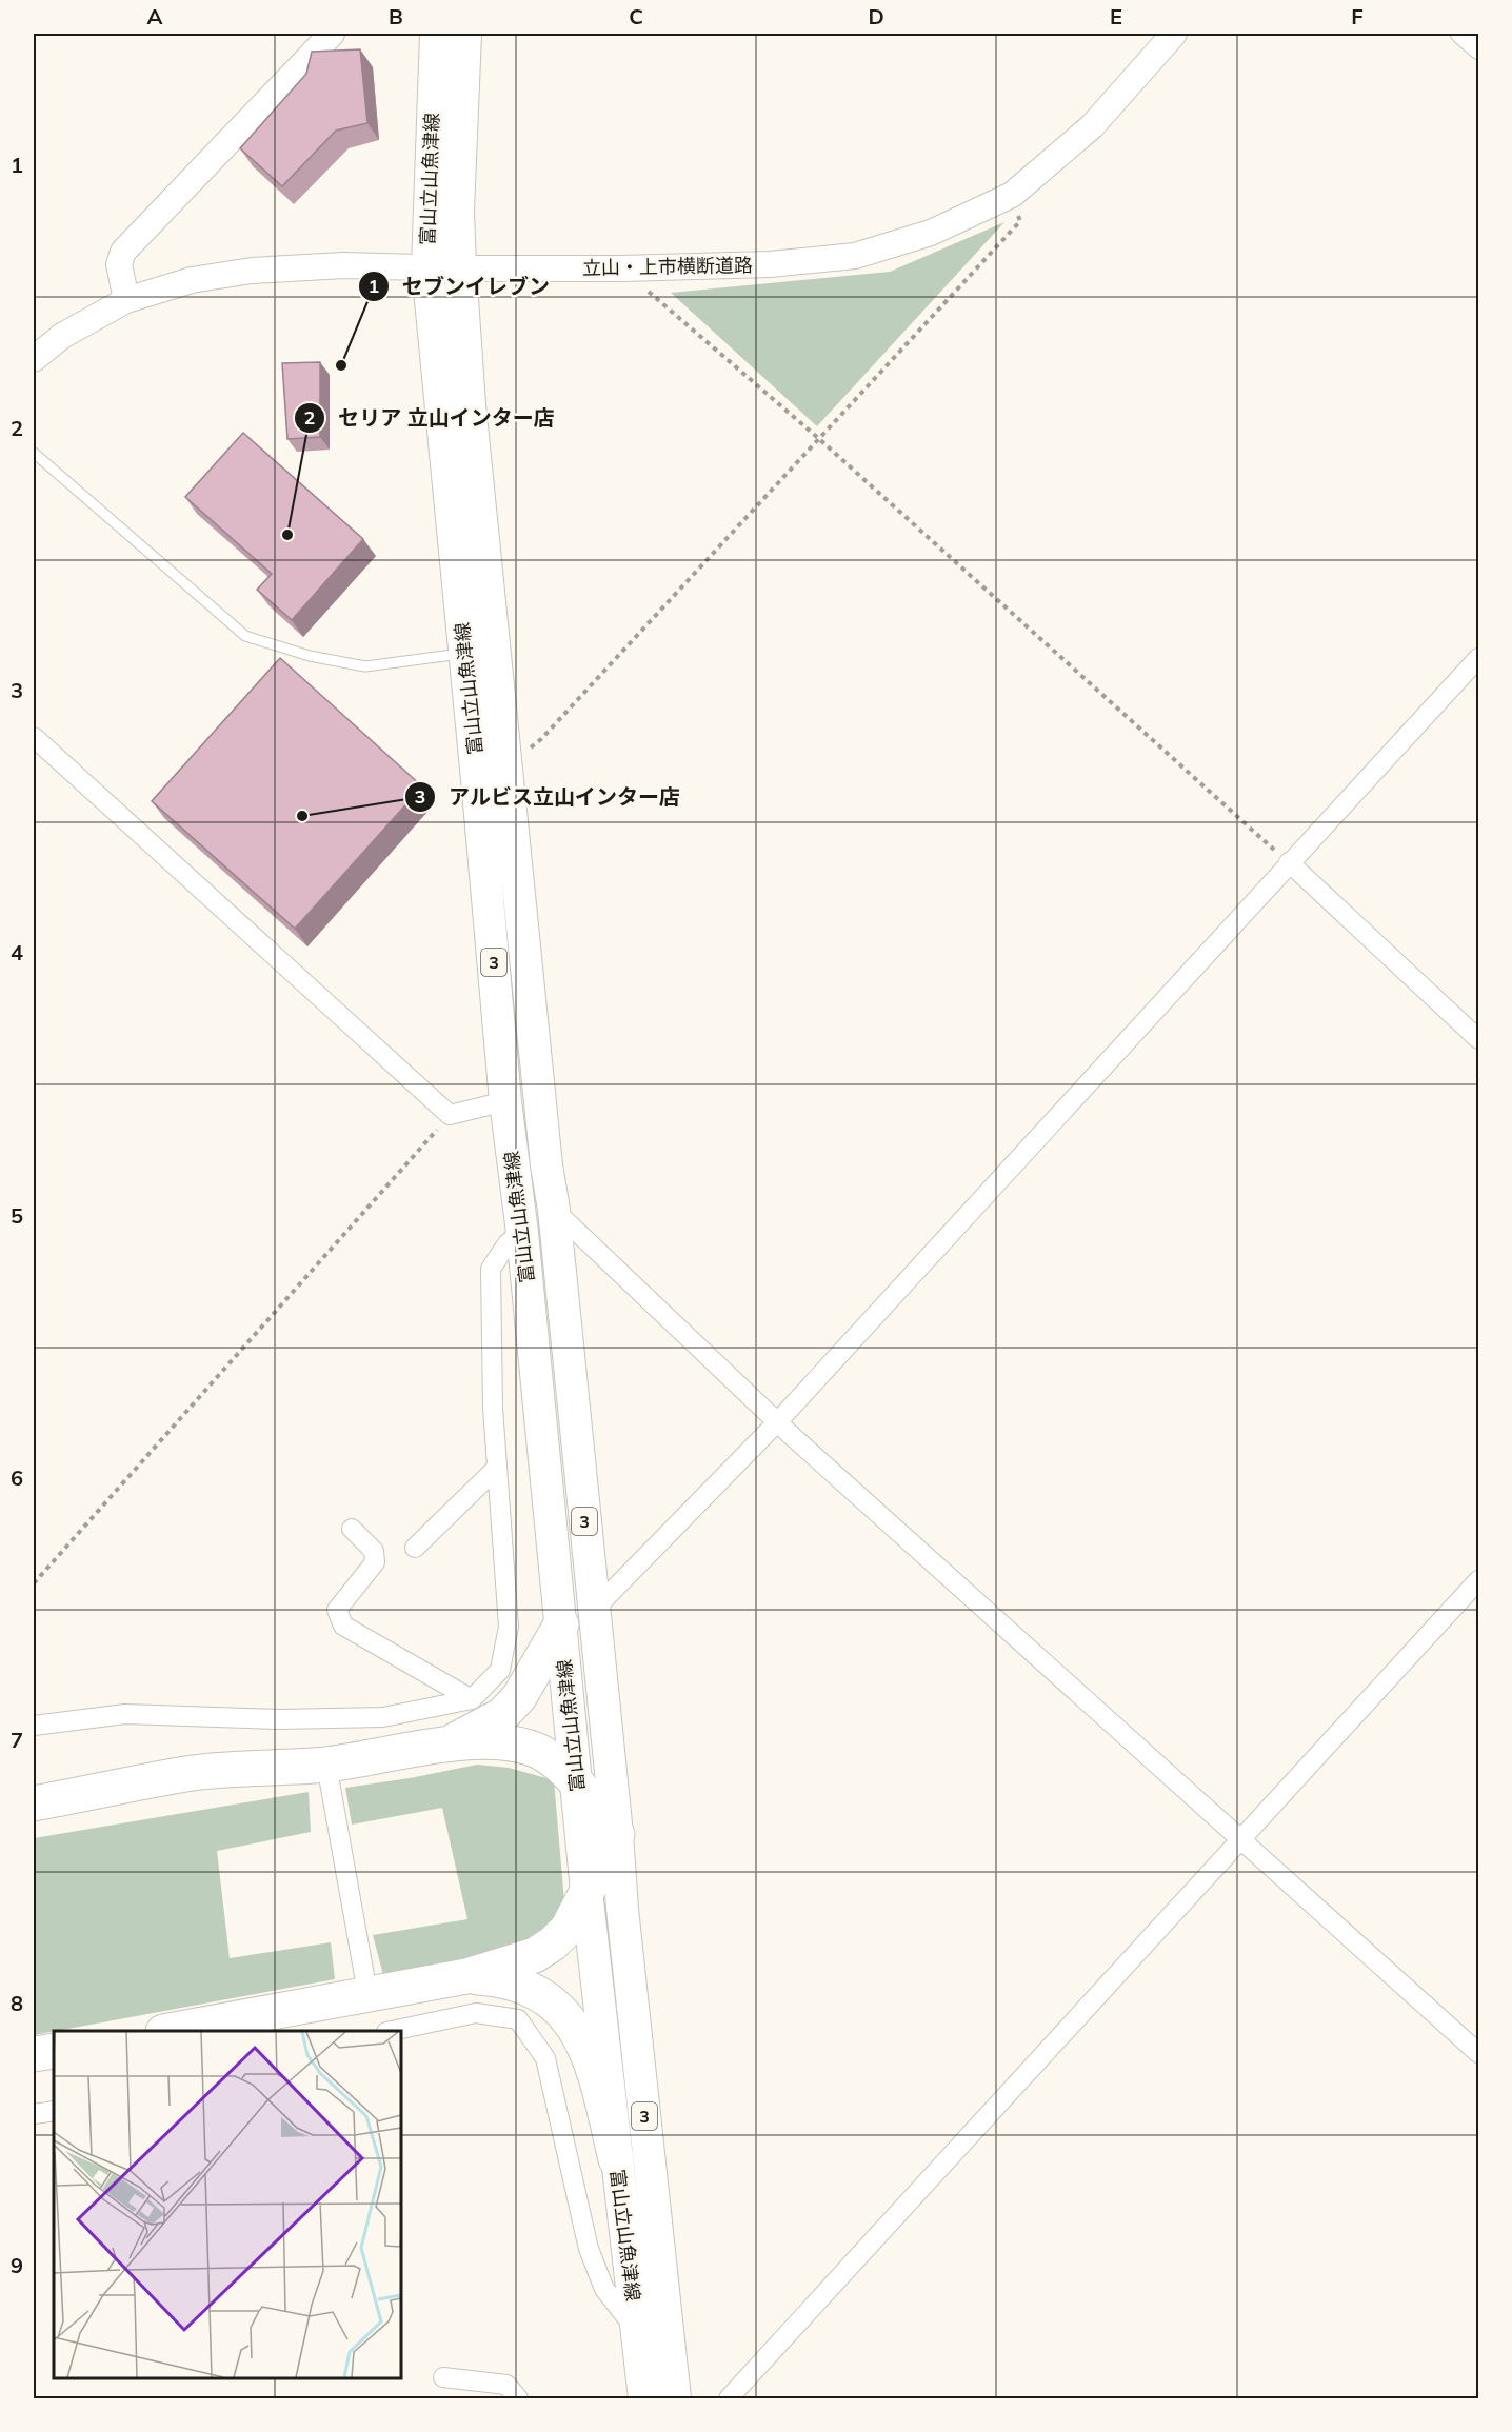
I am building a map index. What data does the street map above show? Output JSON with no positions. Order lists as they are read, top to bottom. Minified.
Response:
{"streets":{"main road":["富山立山魚津線","3"],"street":["立山・上市横断道路"]},"crossings":[["富山立山魚津線","立山・上市横断道路"]],"places":["セブンイレブン","セリア 立山インター店","アルビス立山インター店"],"grid":{"columns":["A","B","C","D","E","F"],"rows":["1","2","3","4","5","6","7","8","9"]}}
